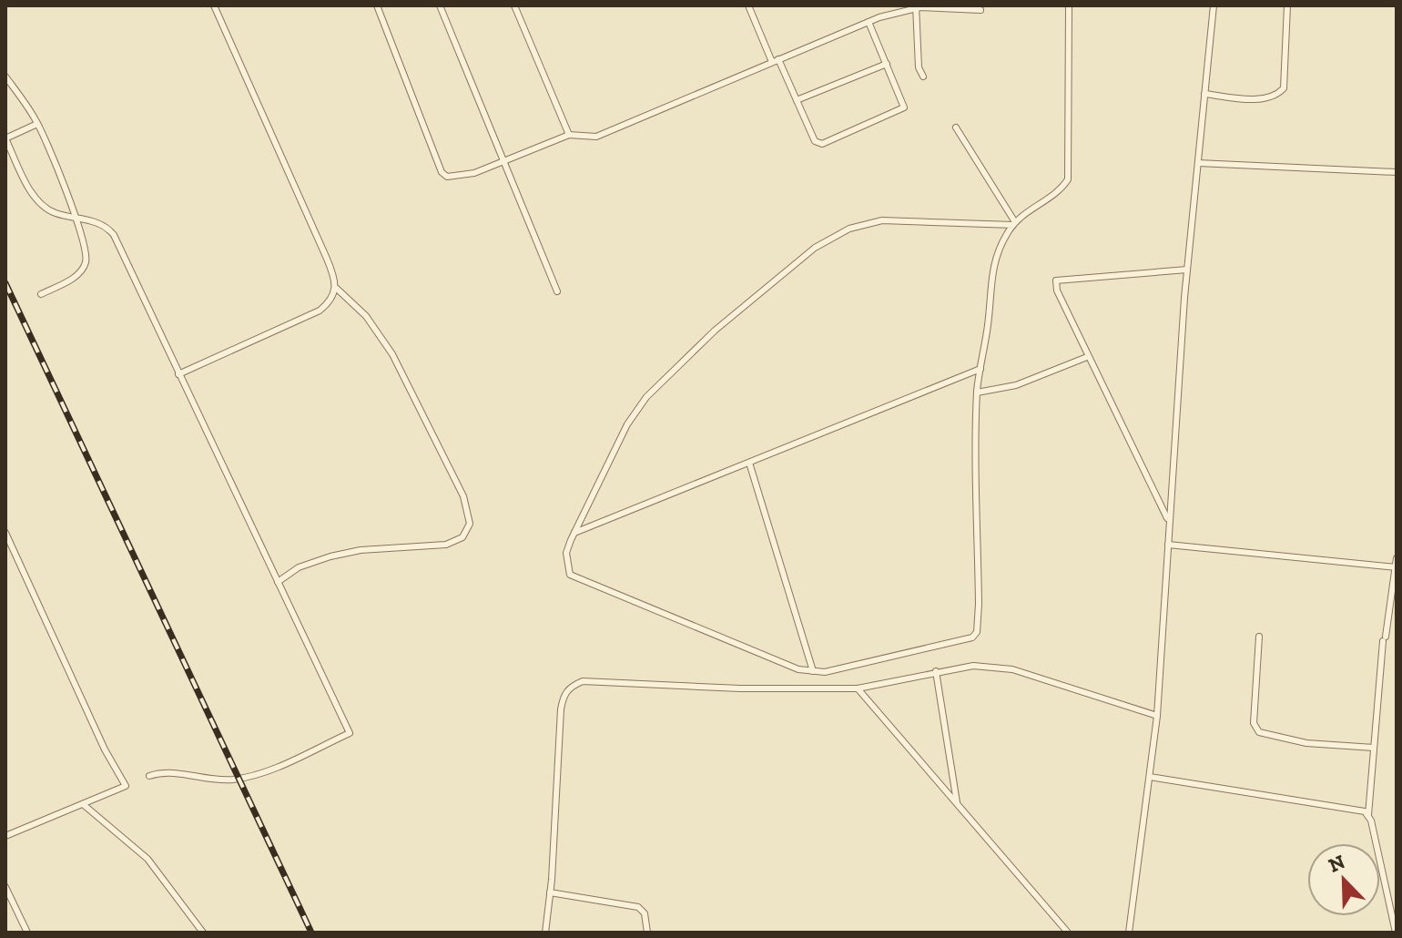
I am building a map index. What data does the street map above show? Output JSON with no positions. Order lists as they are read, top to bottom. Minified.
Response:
{"north":"top left"}
